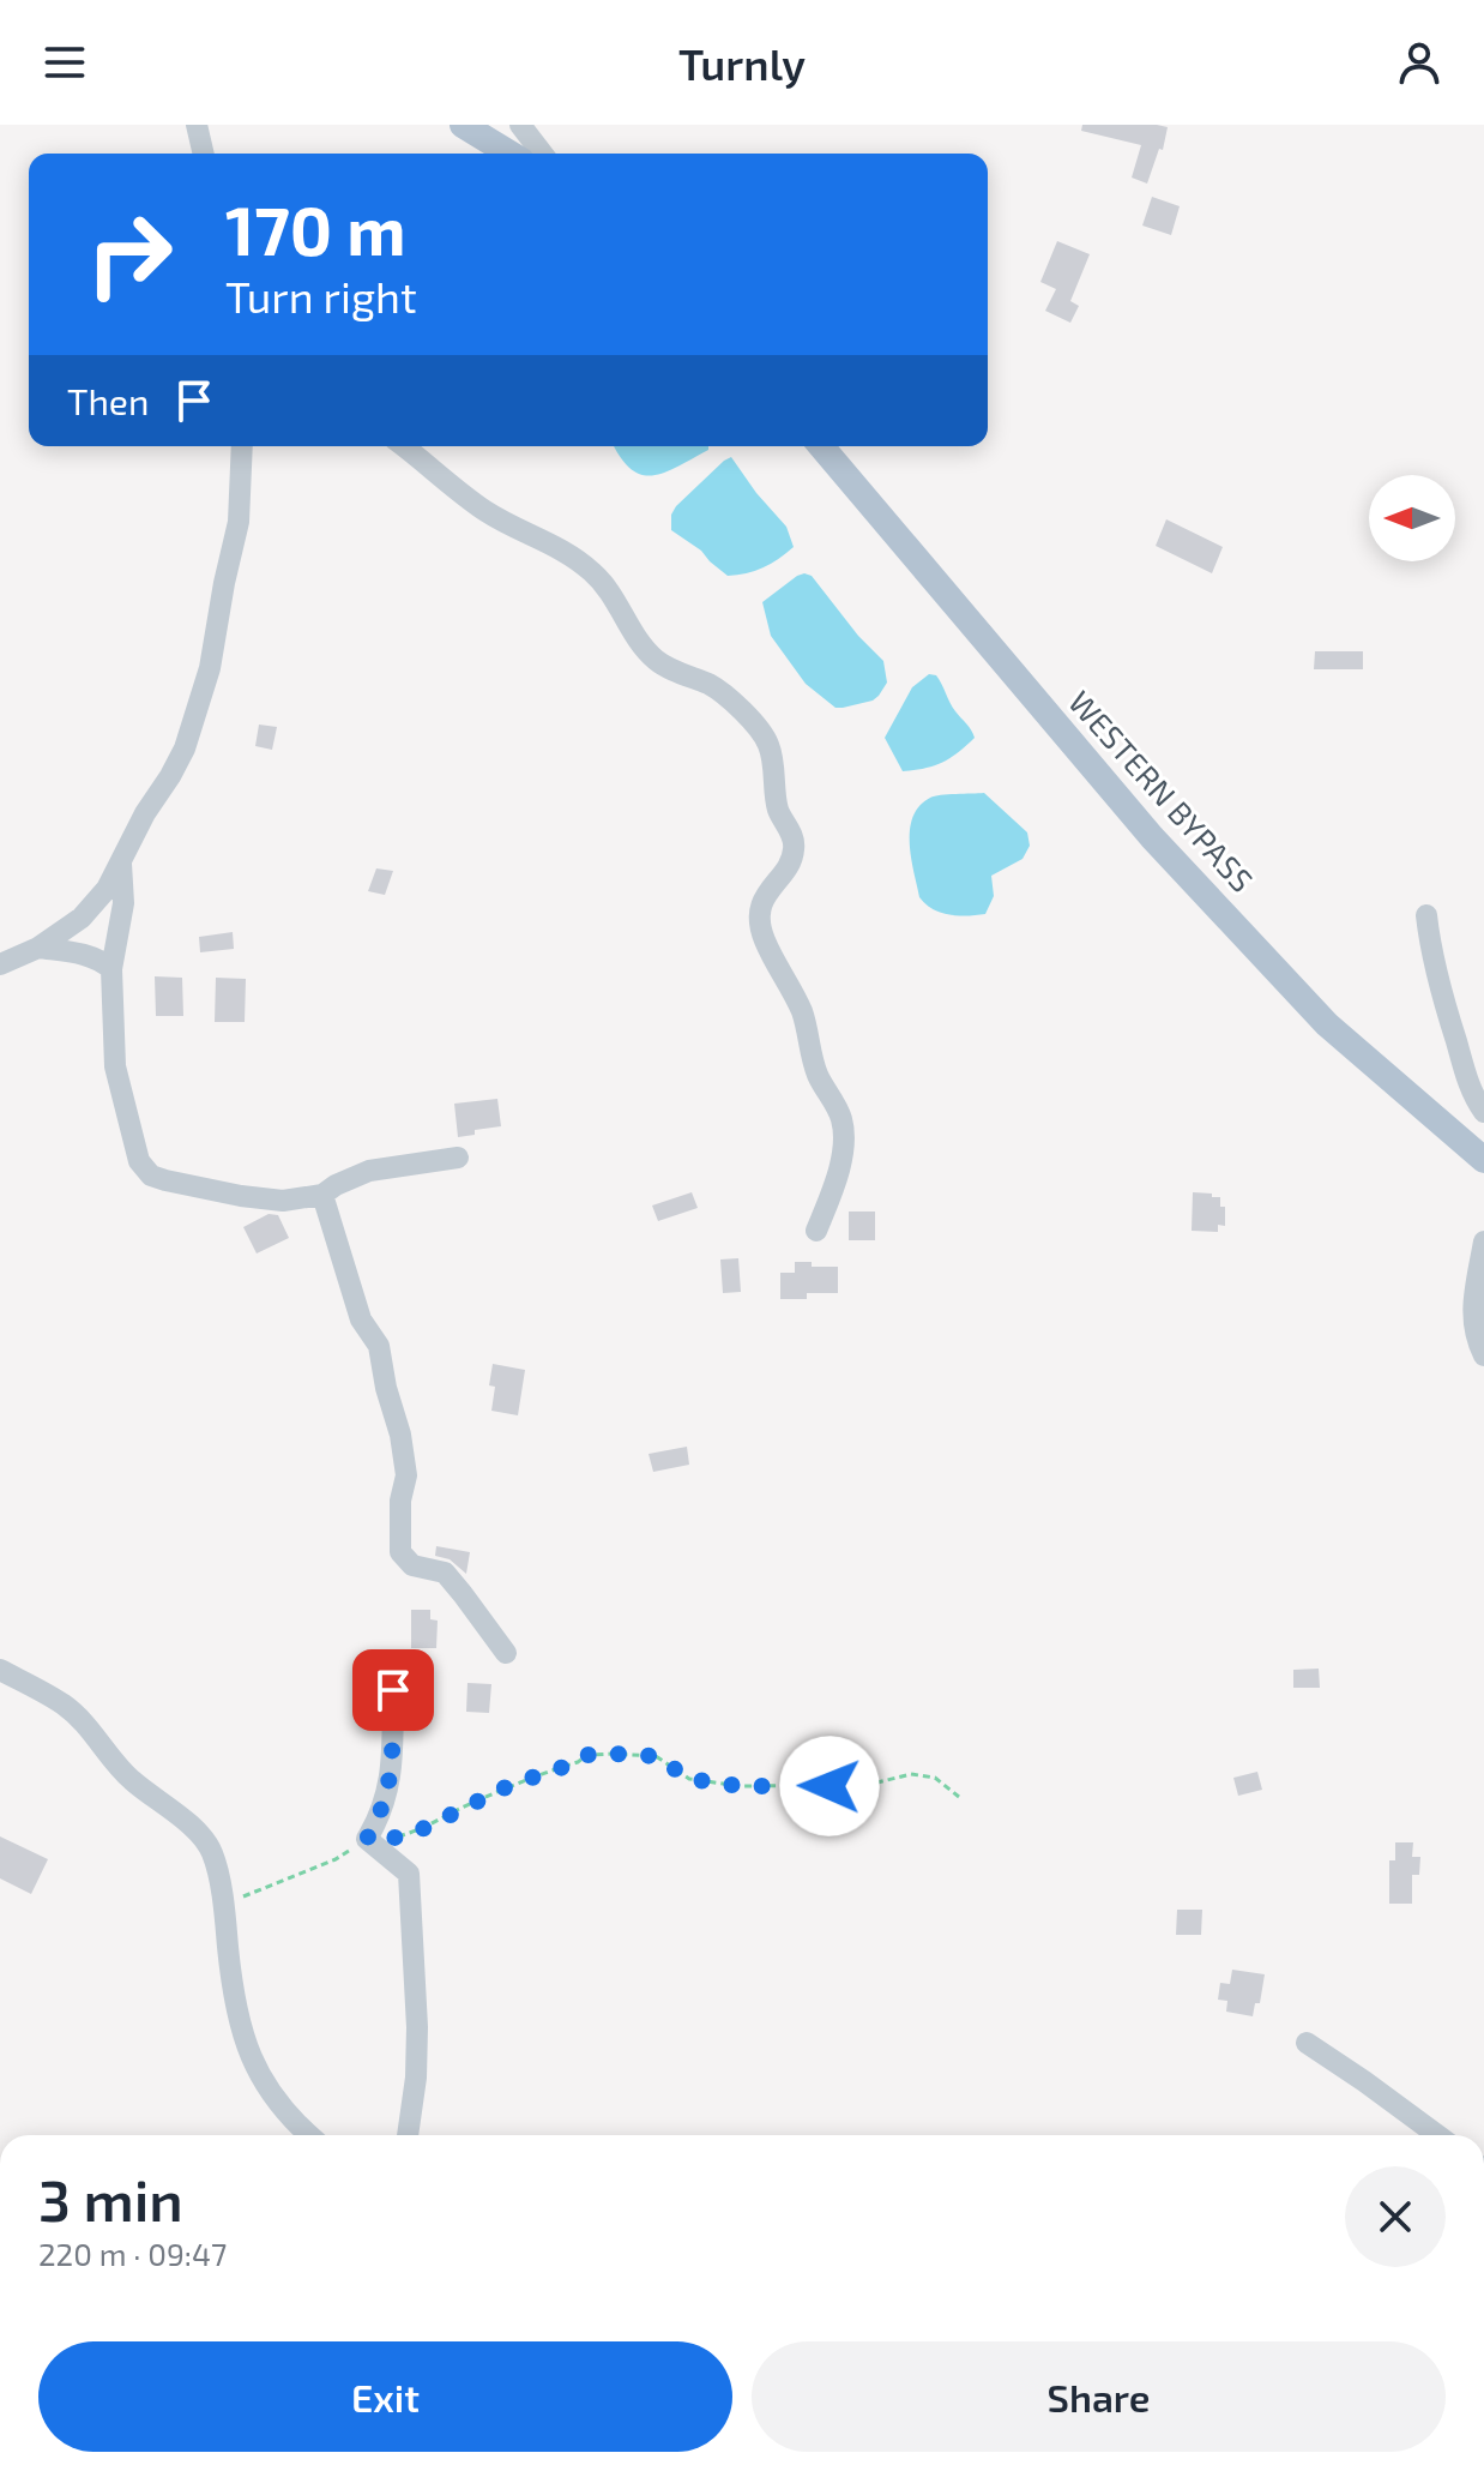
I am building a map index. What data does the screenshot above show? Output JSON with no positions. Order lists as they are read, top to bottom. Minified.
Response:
{"streets":{"main road":["WESTERN BYPASS"]},"north":"left","page":{"header":"Turnly","turn":["170 m","Turn right"],"then":"Then","heading":["3 min","220 m · 09:47"],"buttons":["Exit","Share"]}}
